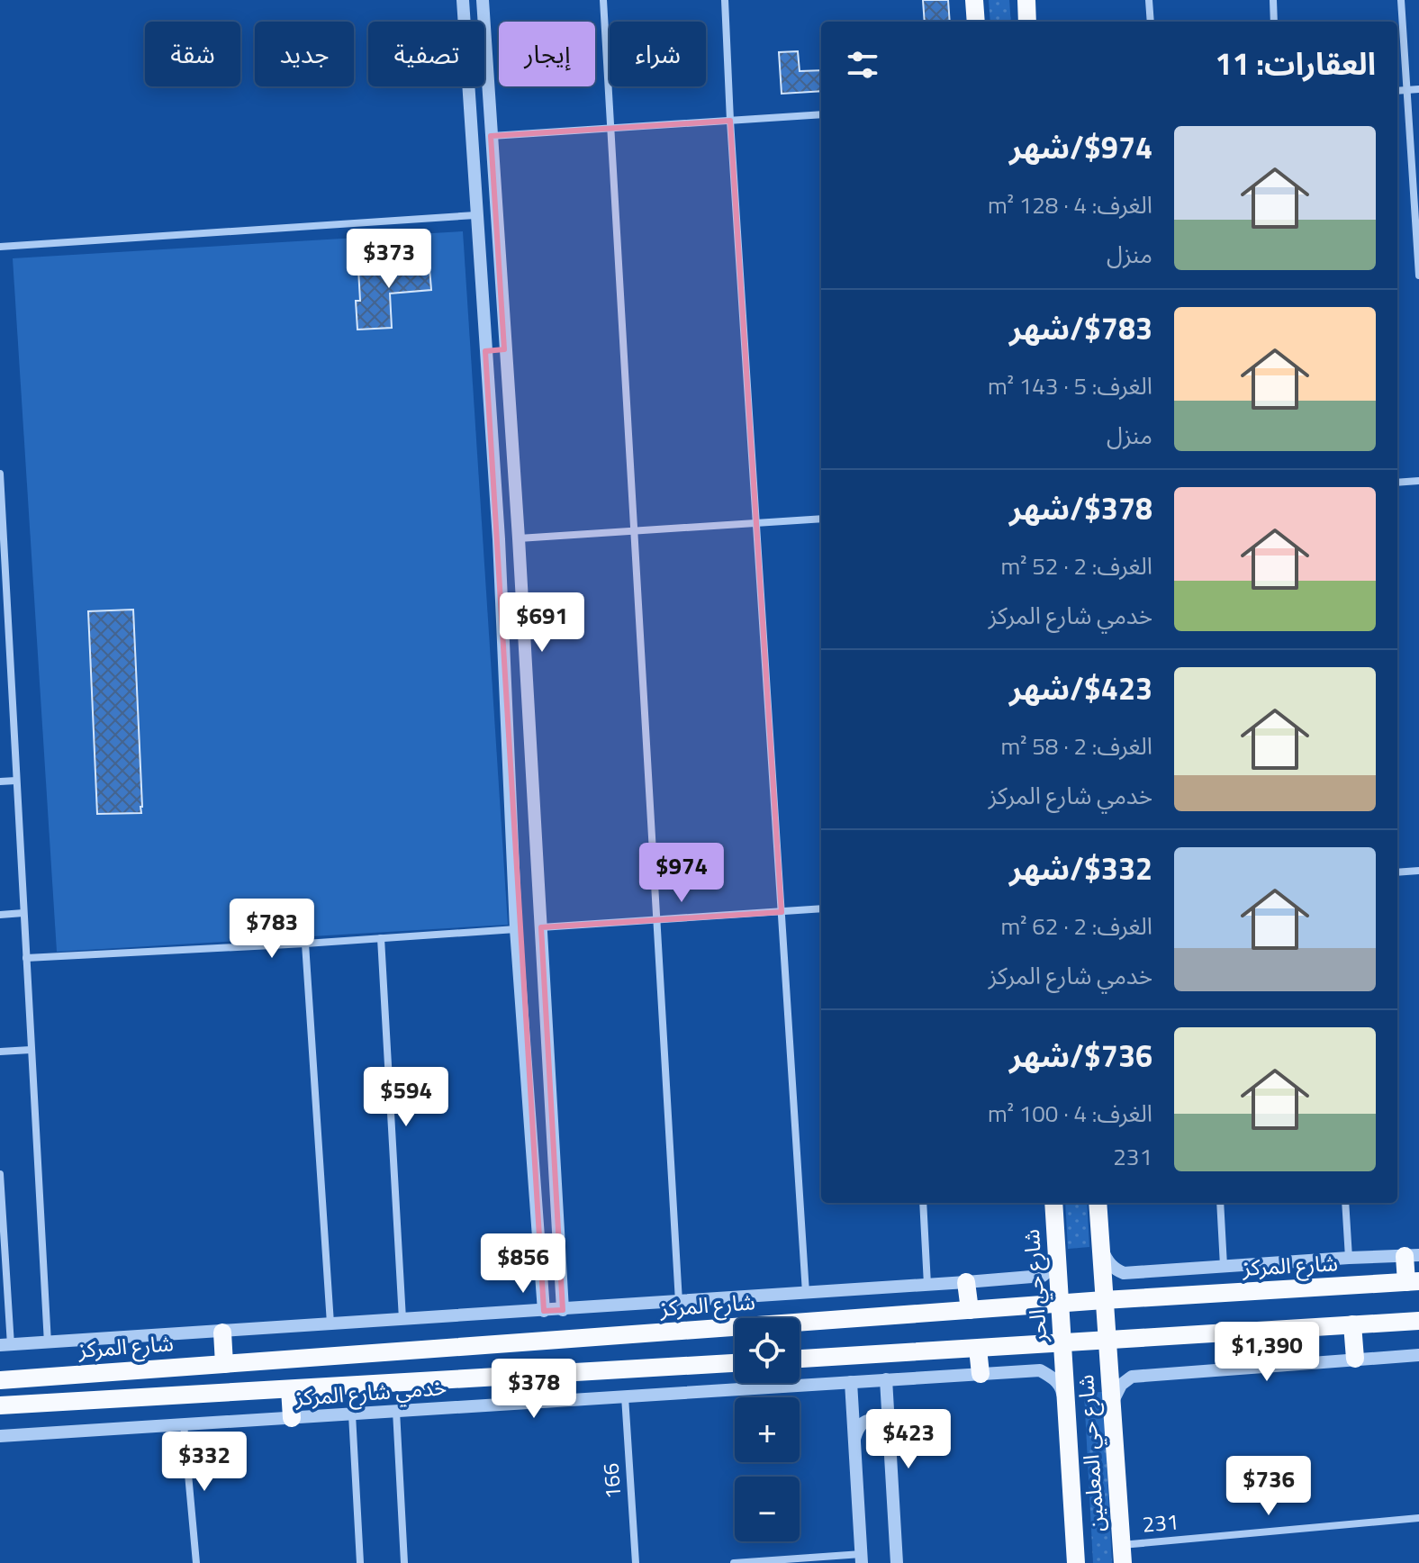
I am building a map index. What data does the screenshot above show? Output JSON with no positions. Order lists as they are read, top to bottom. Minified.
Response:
{"streets":{"main road":["شارع المركز","شارع حي الحر","شارع حي المعلمين"],"street":["خدمي شارع المركز","166","231"]},"crossings":[["شارع المركز","شارع حي الحر"],["شارع حي الحر","شارع حي المعلمين"],["خدمي شارع المركز","شارع حي المعلمين"],["خدمي شارع المركز","166"],["شارع حي المعلمين","231"]],"page":{"chip":["شراء","إيجار","تصفية","جديد","شقة"],"heading":"العقارات: 11","list":[{"name":"$974/شهر","note":"الغرف: 4 · 128 m² · منزل"},{"name":"$783/شهر","note":"الغرف: 5 · 143 m² · منزل"},{"name":"$378/شهر","note":"الغرف: 2 · 52 m² · خدمي شارع المركز"},{"name":"$423/شهر","note":"الغرف: 2 · 58 m² · خدمي شارع المركز"},{"name":"$332/شهر","note":"الغرف: 2 · 62 m² · خدمي شارع المركز"},{"name":"$736/شهر","note":"الغرف: 4 · 100 m² · 231"}],"price":["$373","$691","$974","$783","$594","$856","$1,390","$378","$423","$332","$736"],"map_buttons":["+","−"]}}
